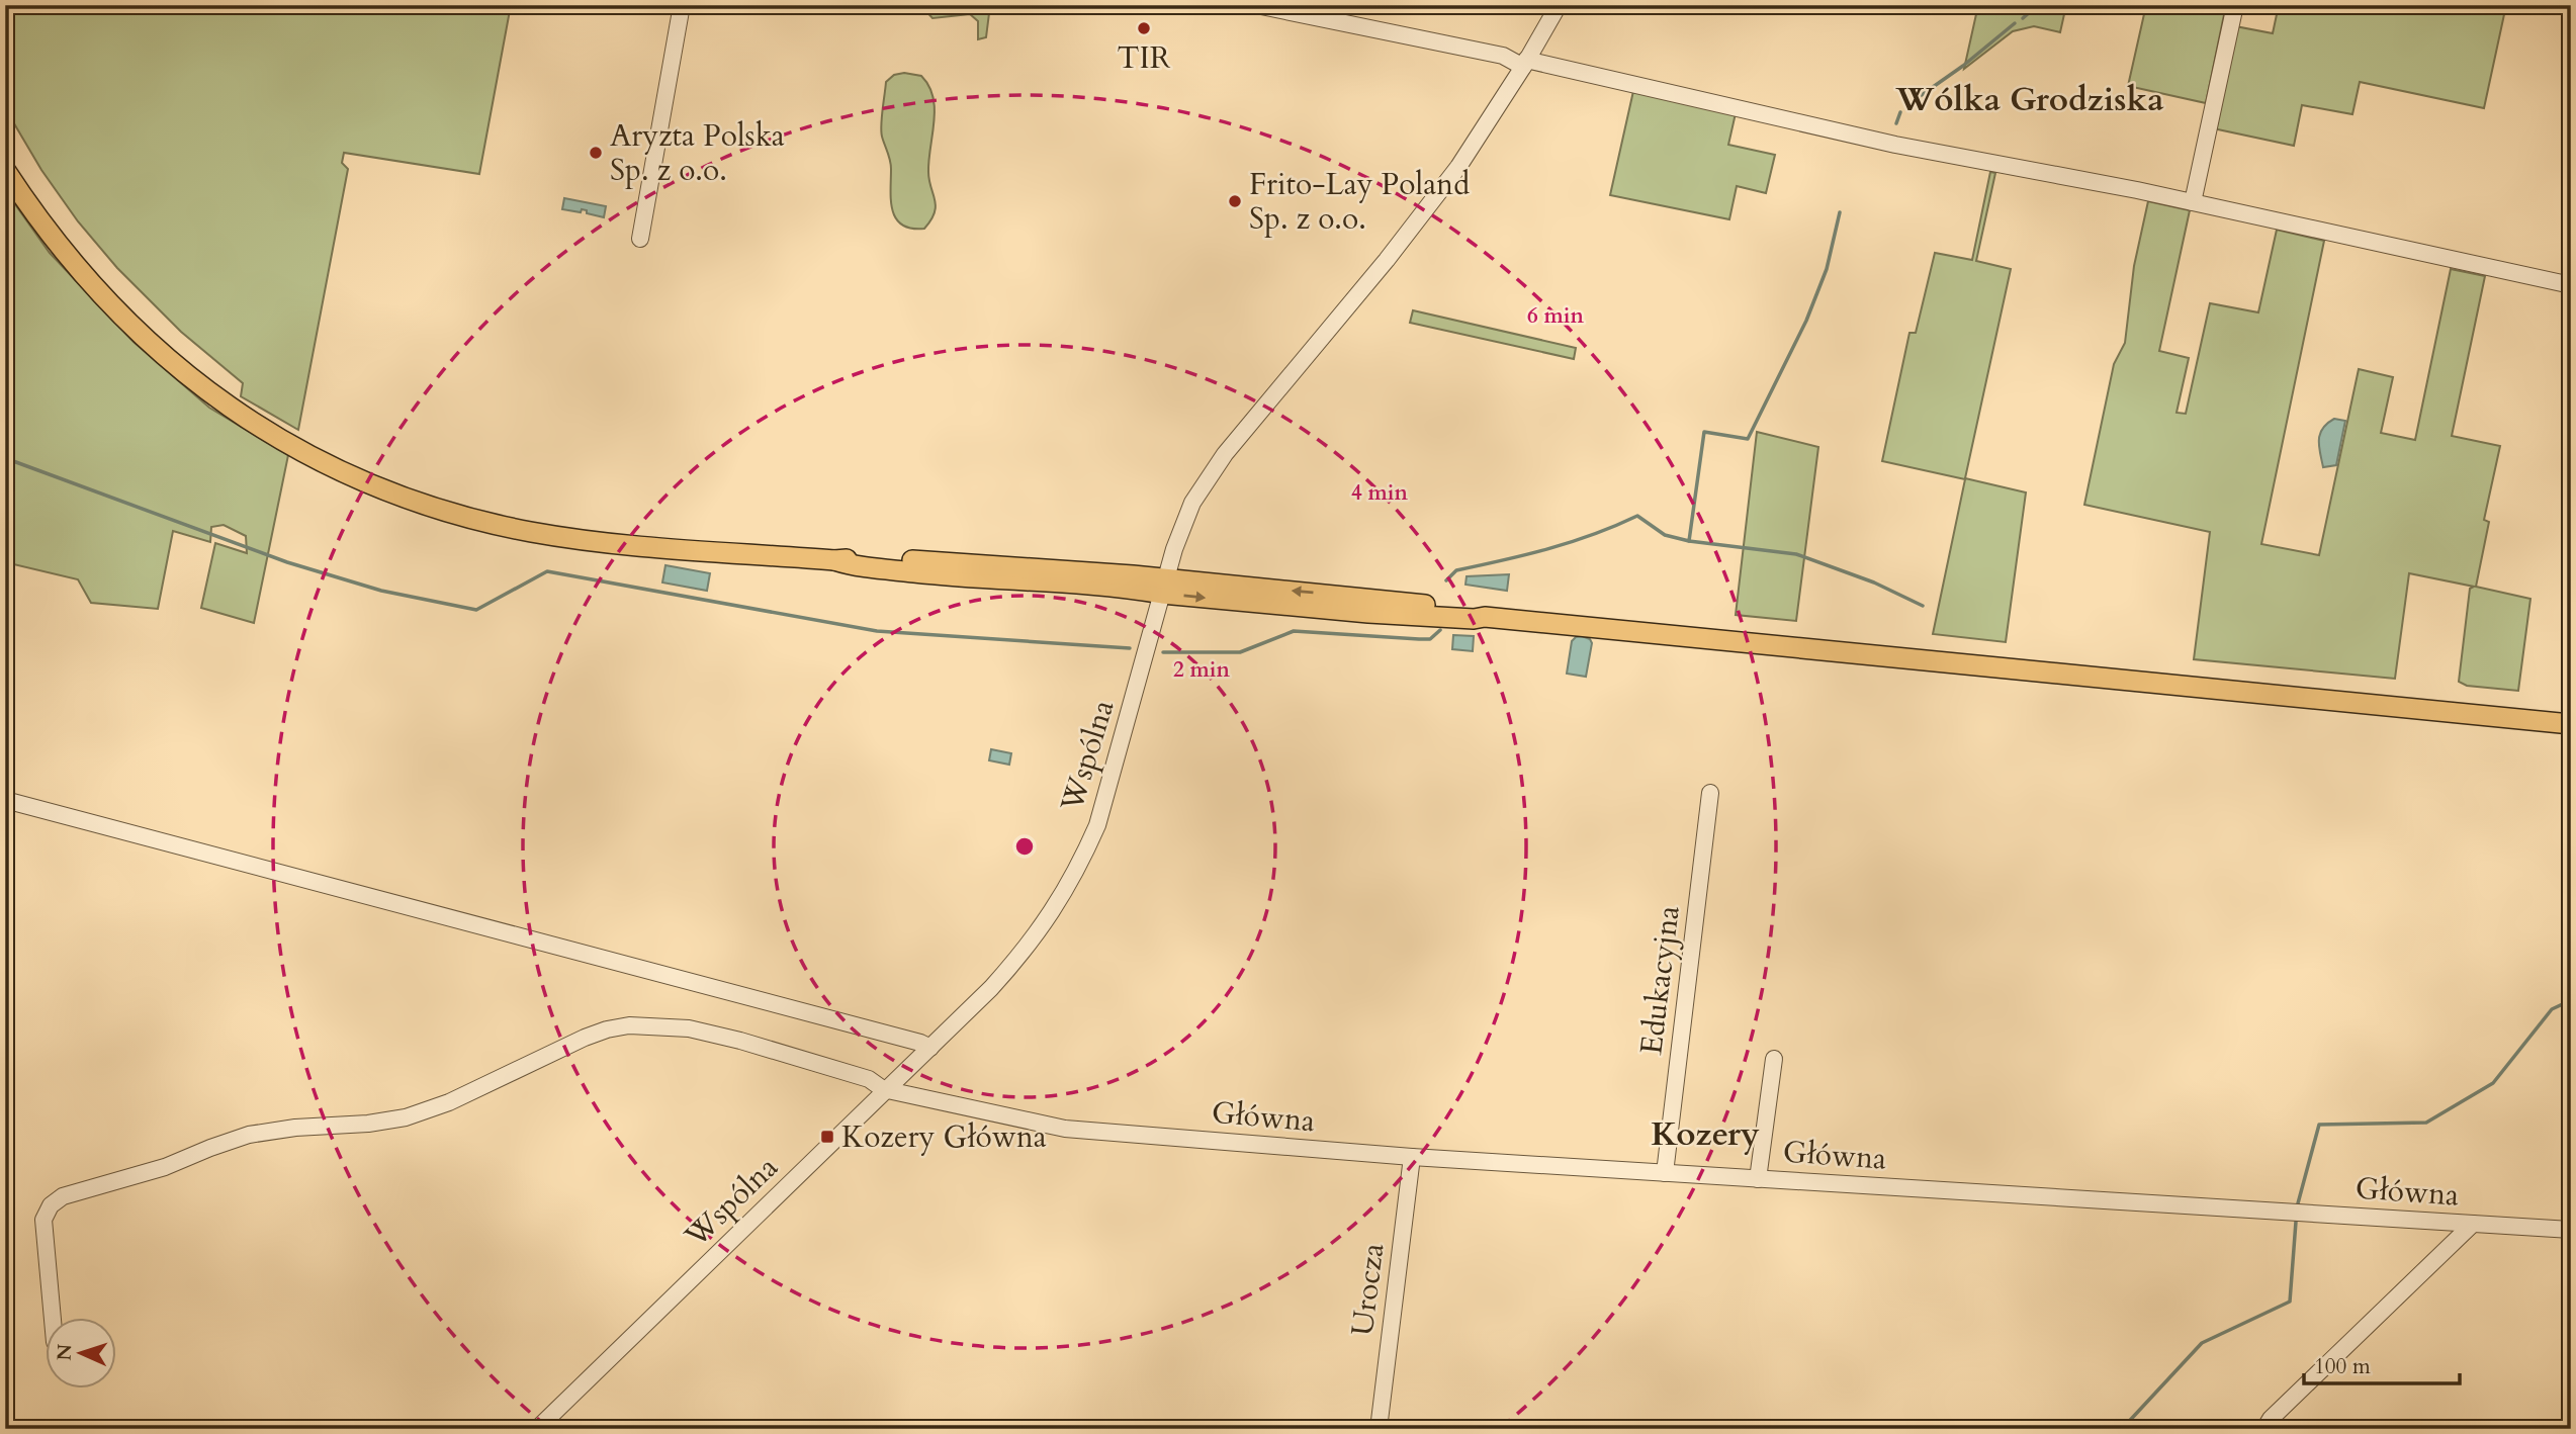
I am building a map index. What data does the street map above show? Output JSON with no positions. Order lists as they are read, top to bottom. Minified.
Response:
{"streets":{"street":["Wspólna","Edukacyjna","Główna","Urocza"]},"crossings":[["Wspólna","Główna"],["Edukacyjna","Główna"],["Główna","Urocza"]],"districts":["Wólka Grodziska","Kozery"],"places":{"other":["TIR","Aryzta Polska Sp. z o.o.","Frito-Lay Poland Sp. z o.o."],"transit":["Kozery Główna"]},"scale_bar":"100 m","north":"left","rings":["6 min","4 min","2 min"]}
